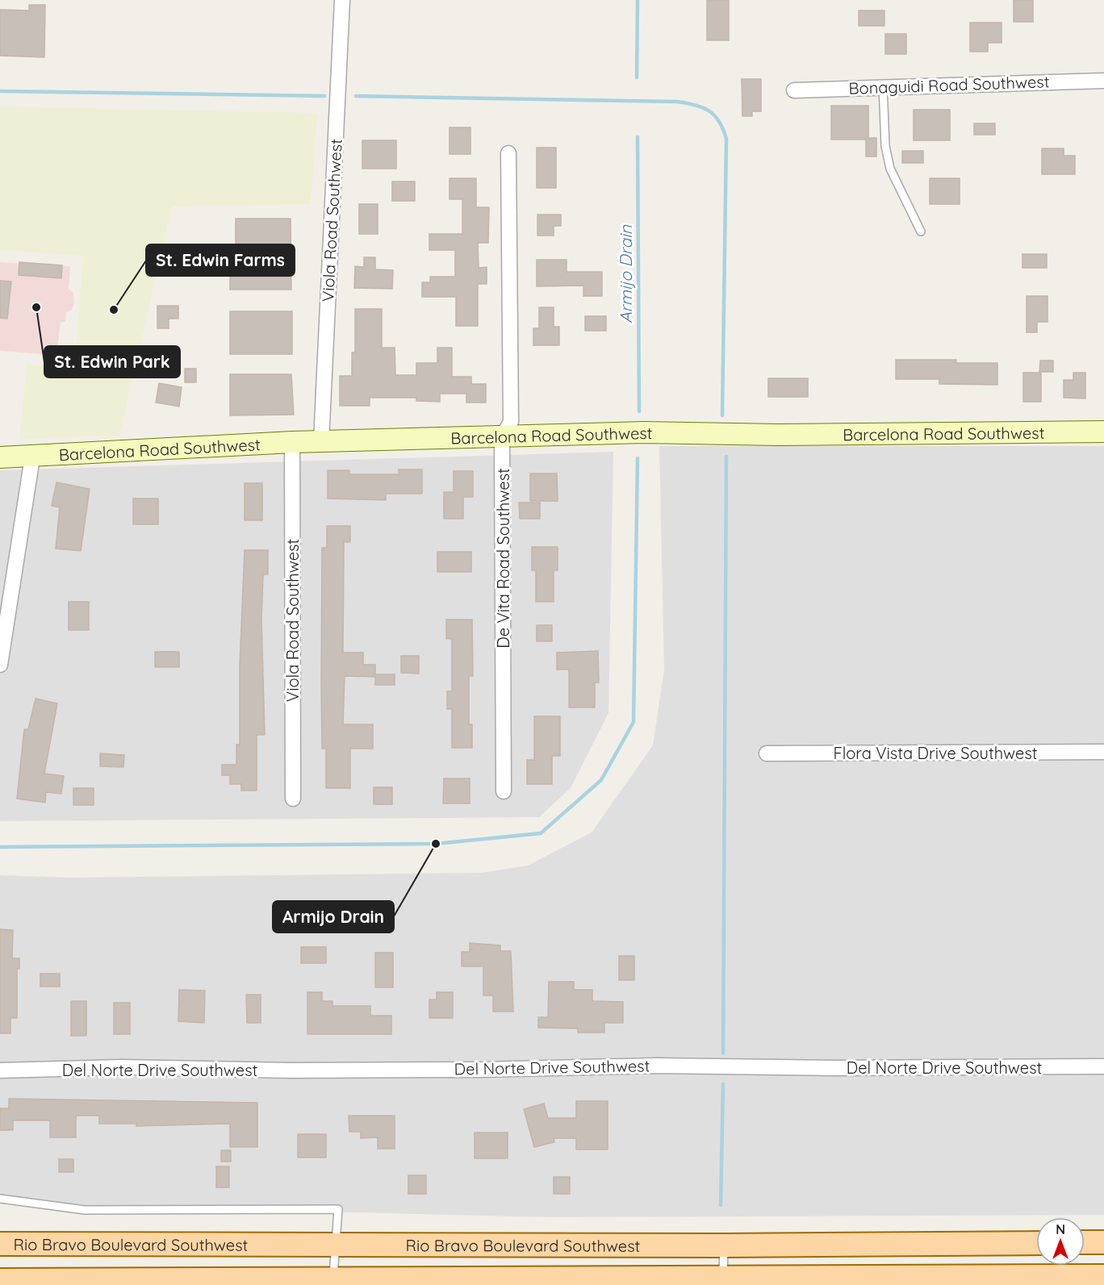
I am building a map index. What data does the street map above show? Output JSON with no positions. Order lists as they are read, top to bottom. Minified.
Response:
{"streets":{"main road":["Rio Bravo Boulevard Southwest"],"street":["Bonaguidi Road Southwest","Viola Road Southwest","Barcelona Road Southwest","De Vita Road Southwest","Flora Vista Drive Southwest","Del Norte Drive Southwest"]},"crossings":[["Viola Road Southwest","Barcelona Road Southwest"],["Barcelona Road Southwest","De Vita Road Southwest"]],"water":["Armijo Drain"],"places":["St. Edwin Park","St. Edwin Farms","Armijo Drain"],"north":"top"}
